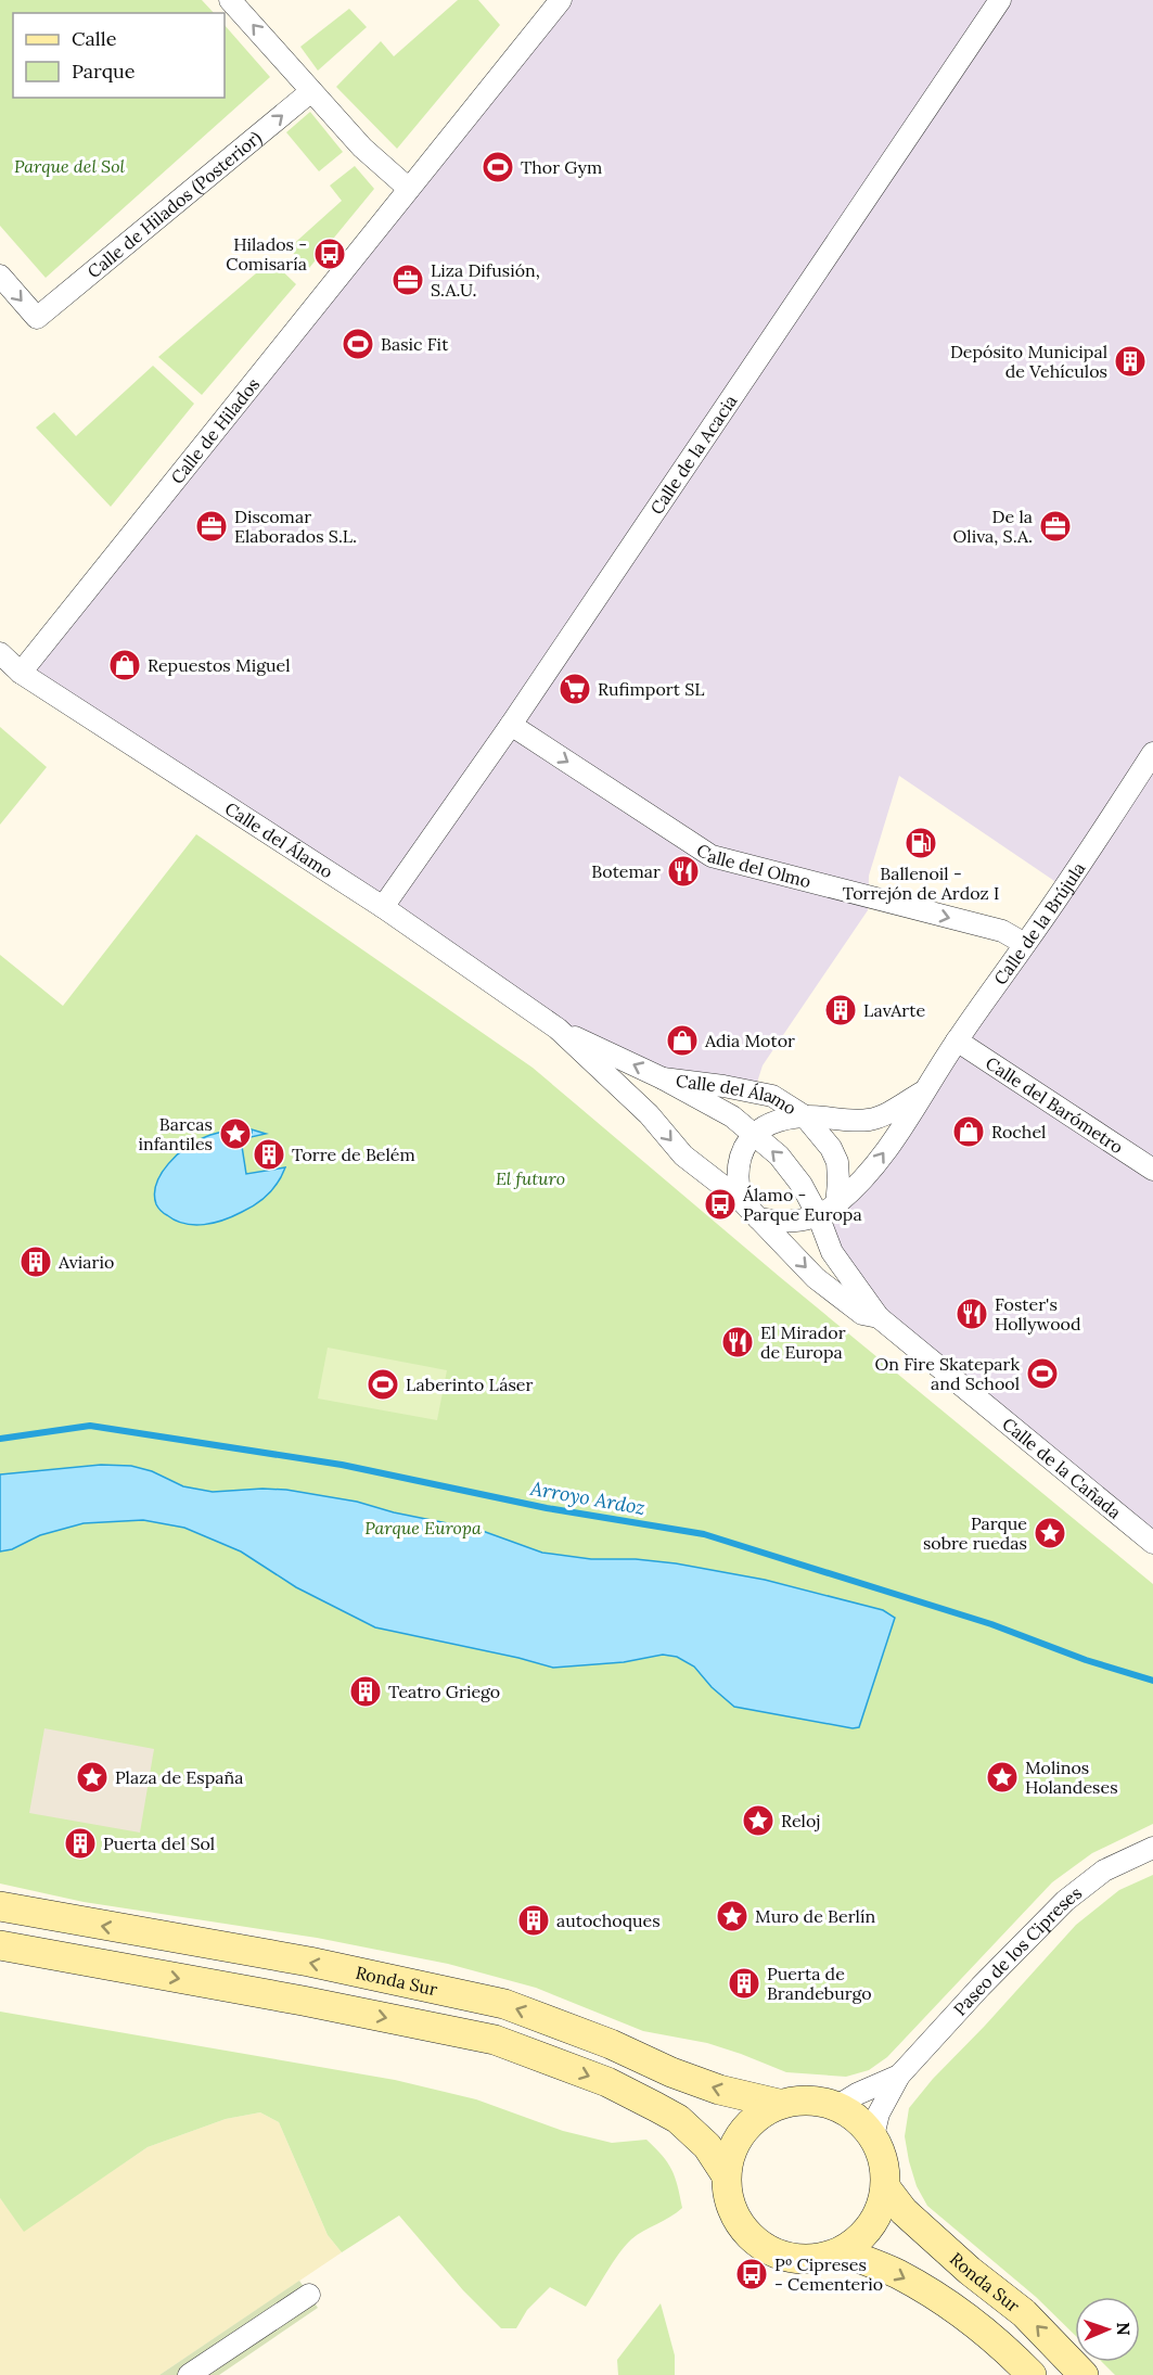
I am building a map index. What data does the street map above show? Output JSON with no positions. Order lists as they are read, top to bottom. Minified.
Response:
{"streets":{"main road":["Ronda Sur"],"street":["Calle de Hilados (Posterior)","Calle de Hilados","Calle de la Acacia","Calle del Álamo","Calle del Olmo","Calle de la Brújula","Calle del Barómetro","Calle de la Cañada","Paseo de los Cipreses"]},"crossings":[["Calle de Hilados","Calle del Álamo"],["Calle de la Acacia","Calle del Álamo"],["Calle de la Acacia","Calle del Olmo"],["Calle del Álamo","Calle de la Brújula"],["Calle del Álamo","Calle de la Cañada"],["Calle del Olmo","Calle de la Brújula"],["Calle de la Brújula","Calle del Barómetro"],["Paseo de los Cipreses","Ronda Sur"]],"one_way":["Calle de Hilados (Posterior)","Calle del Olmo"],"water":["Arroyo Ardoz"],"parks":["Parque del Sol","El futuro","Parque Europa"],"places":{"sports":["Thor Gym","Basic Fit","On Fire Skatepark and School","Laberinto Láser"],"bus stop":["Hilados - Comisaría","Álamo - Parque Europa","Pº Cipreses - Cementerio"],"office":["Liza Difusión, S.A.U.","Discomar Elaborados S.L.","De la Oliva, S.A."],"building":["Depósito Municipal de Vehículos","LavArte","Torre de Belém","Aviario","Teatro Griego","Puerta del Sol","autochoques","Puerta de Brandeburgo"],"shop":["Repuestos Miguel","Adia Motor","Rochel"],"supermarket":["Rufimport SL"],"fuel station":["Ballenoil - Torrejón de Ardoz I"],"restaurant":["Botemar","Foster's Hollywood","El Mirador de Europa"],"place":["Barcas infantiles","Parque sobre ruedas","Plaza de España","Molinos Holandeses","Reloj","Muro de Berlín"]},"legend":["Calle","Parque"],"north":"right"}
